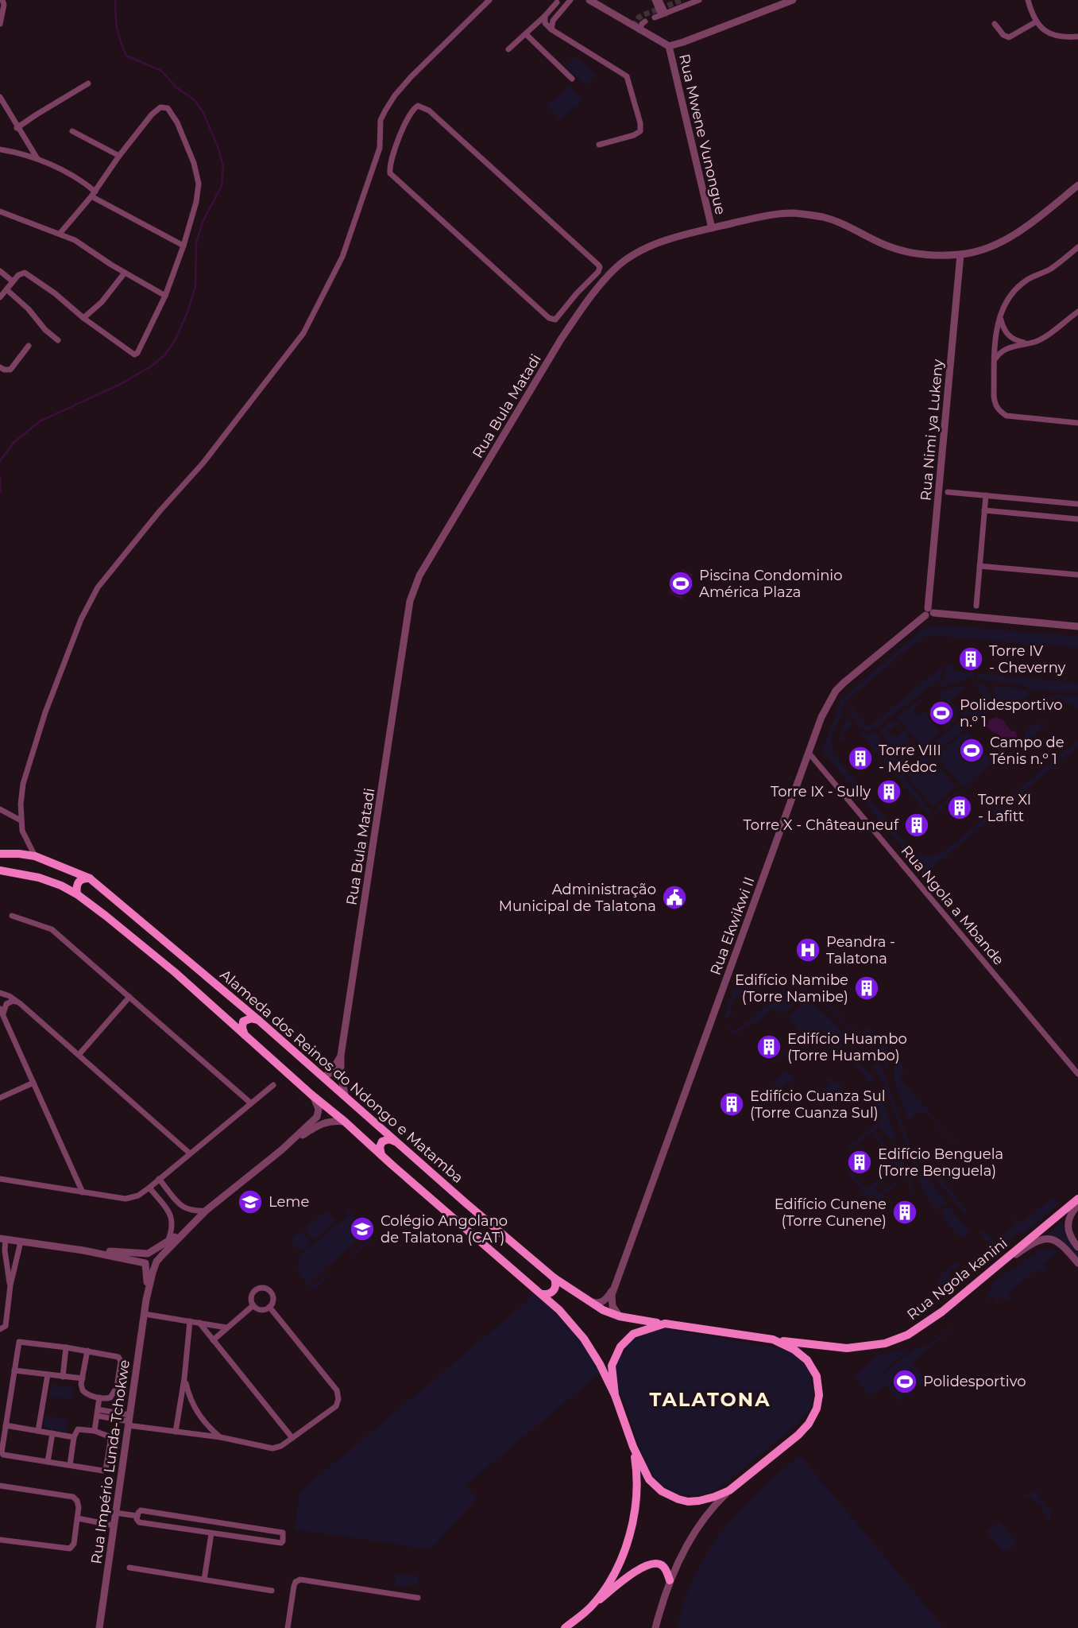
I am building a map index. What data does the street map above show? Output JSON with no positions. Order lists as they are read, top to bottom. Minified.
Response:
{"streets":{"main road":["Alameda dos Reinos do Ndongo e Matamba","Rua Ngola kanini"],"street":["Rua Mwene Vunongue","Rua Bula Matadi","Rua Nimi ya Lukeny","Rua Ngola a Mbande","Rua Ekwikwi II","Rua Império Lunda-Tchokwe"]},"crossings":[["Rua Mwene Vunongue","Rua Bula Matadi"],["Rua Bula Matadi","Rua Nimi ya Lukeny"],["Rua Bula Matadi","Alameda dos Reinos do Ndongo e Matamba"],["Rua Nimi ya Lukeny","Rua Ekwikwi II"],["Rua Ngola a Mbande","Rua Ekwikwi II"],["Rua Ekwikwi II","Alameda dos Reinos do Ndongo e Matamba"],["Alameda dos Reinos do Ndongo e Matamba","Rua Ngola kanini"]],"districts":["TALATONA"],"places":{"sports":["Piscina Condominio América Plaza","Polidesportivo n.º 1","Campo de Ténis n.º 1","Polidesportivo"],"building":["Torre IV - Cheverny","Torre VIII - Médoc","Torre IX - Sully","Torre XI - Lafitt","Torre X - Châteauneuf","Edifício Namibe (Torre Namibe)","Edifício Huambo (Torre Huambo)","Edifício Cuanza Sul (Torre Cuanza Sul)","Edifício Benguela (Torre Benguela)","Edifício Cunene (Torre Cunene)"],"public building":["Administração Municipal de Talatona"],"hospital":["Peandra - Talatona"],"school or university":["Leme","Colégio Angolano de Talatona (CAT)"]}}
